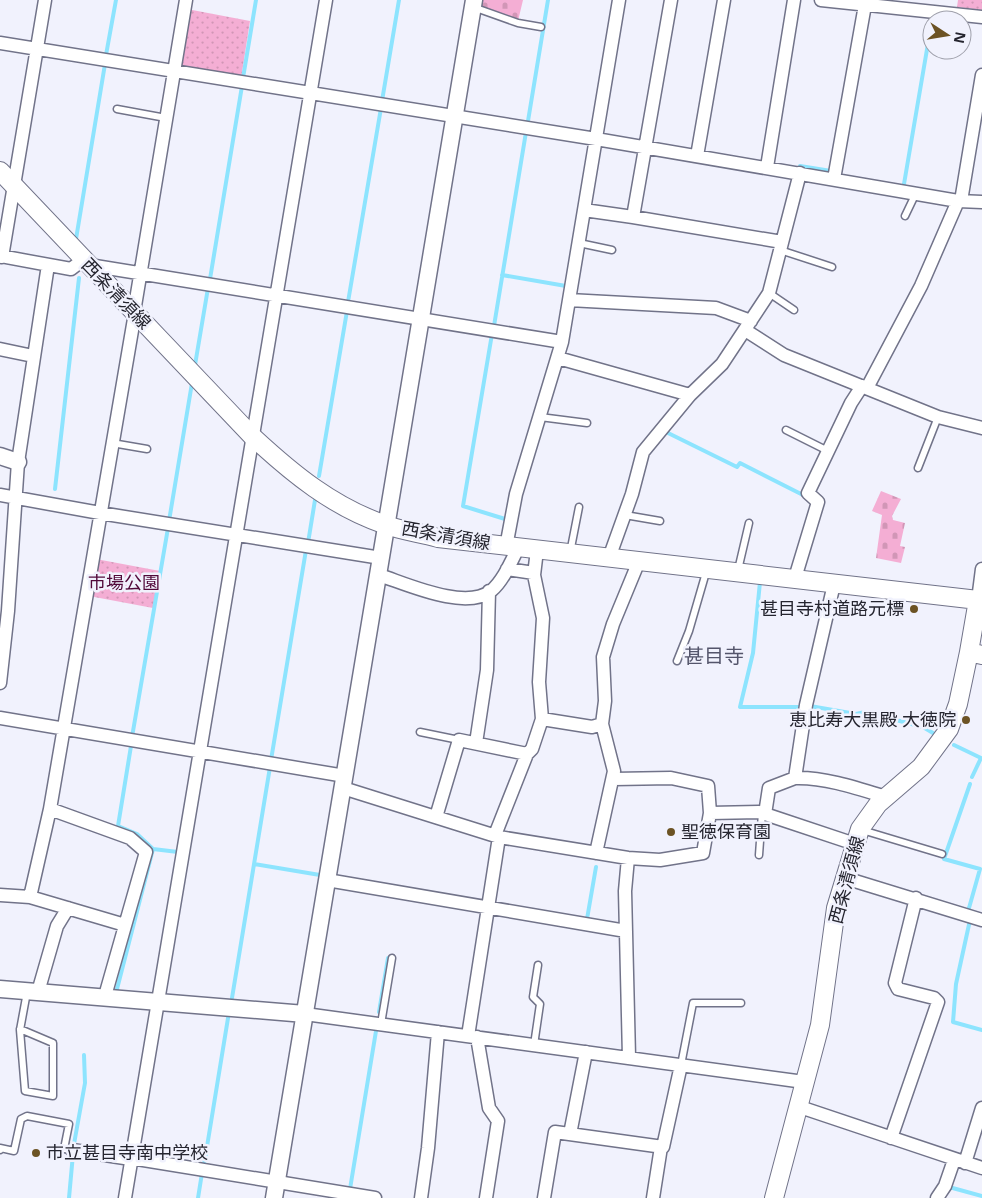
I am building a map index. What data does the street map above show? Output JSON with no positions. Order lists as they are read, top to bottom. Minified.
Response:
{"streets":{"main road":["西条清須線"]},"districts":["甚目寺"],"parks":["市場公園"],"places":["甚目寺村道路元標","恵比寿大黒殿 大徳院","聖徳保育園","市立甚目寺南中学校"],"north":"right"}
